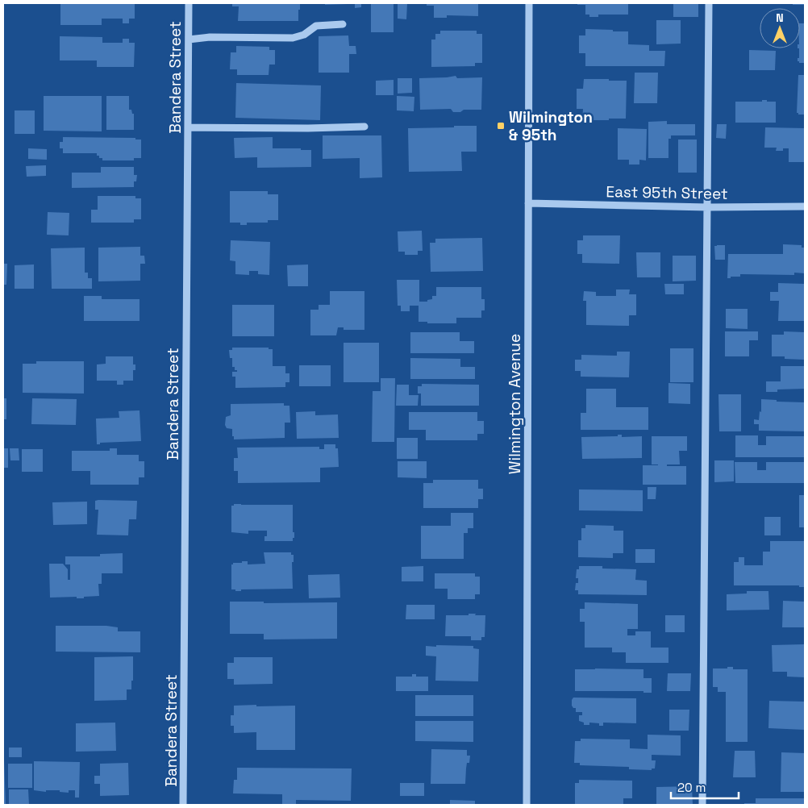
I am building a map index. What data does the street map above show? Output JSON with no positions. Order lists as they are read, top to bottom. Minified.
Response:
{"streets":{"street":["Bandera Street","East 95th Street","Wilmington Avenue"]},"crossings":[["East 95th Street","Wilmington Avenue"]],"places":{"transit":["Wilmington & 95th"]},"scale_bar":"20 m","north":"top"}
